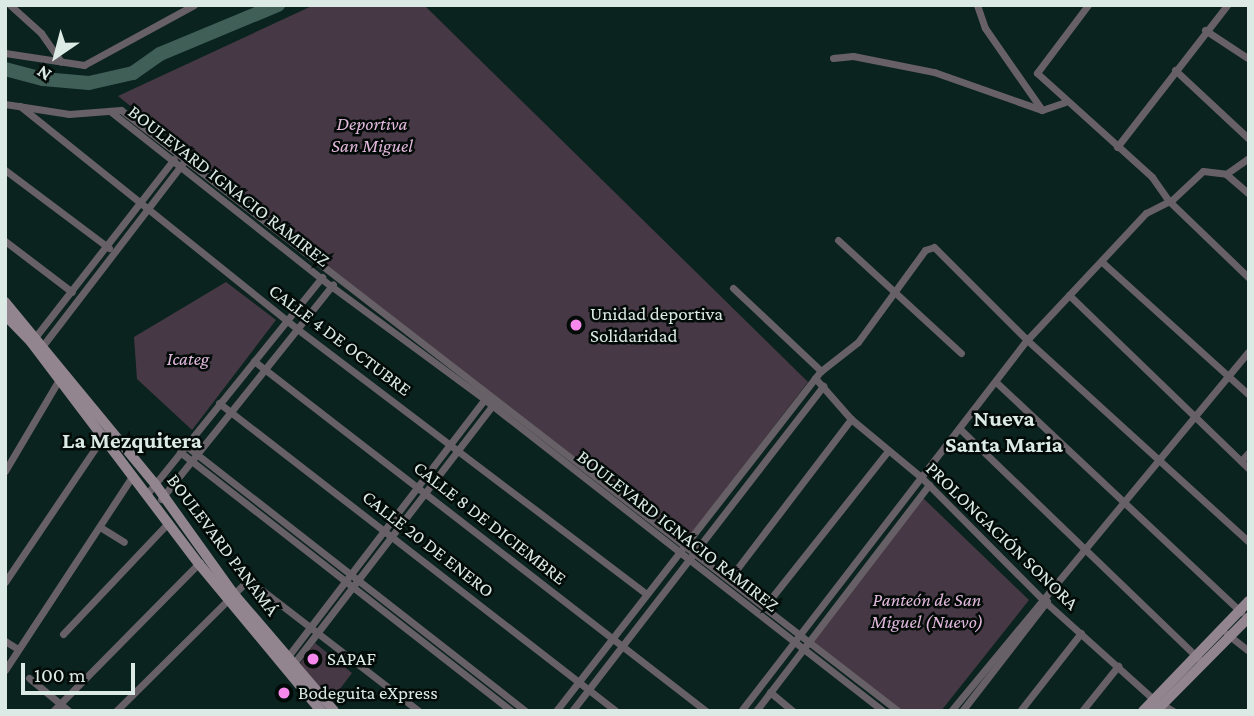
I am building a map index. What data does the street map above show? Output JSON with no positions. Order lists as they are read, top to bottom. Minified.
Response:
{"streets":{"street":["BOULEVARD IGNACIO RAMIREZ","CALLE 4 DE OCTUBRE","CALLE 8 DE DICIEMBRE","PROLONGACIÓN SONORA","CALLE 20 DE ENERO","BOULEVARD PANAMÁ"]},"districts":["Nueva Santa Maria","La Mezquitera"],"parks":["Deportiva San Miguel","Icateg","Panteón de San Miguel (Nuevo)"],"places":["Unidad deportiva Solidaridad","SAPAF","Bodeguita eXpress"],"scale_bar":"100 m","north":"bottom left"}
